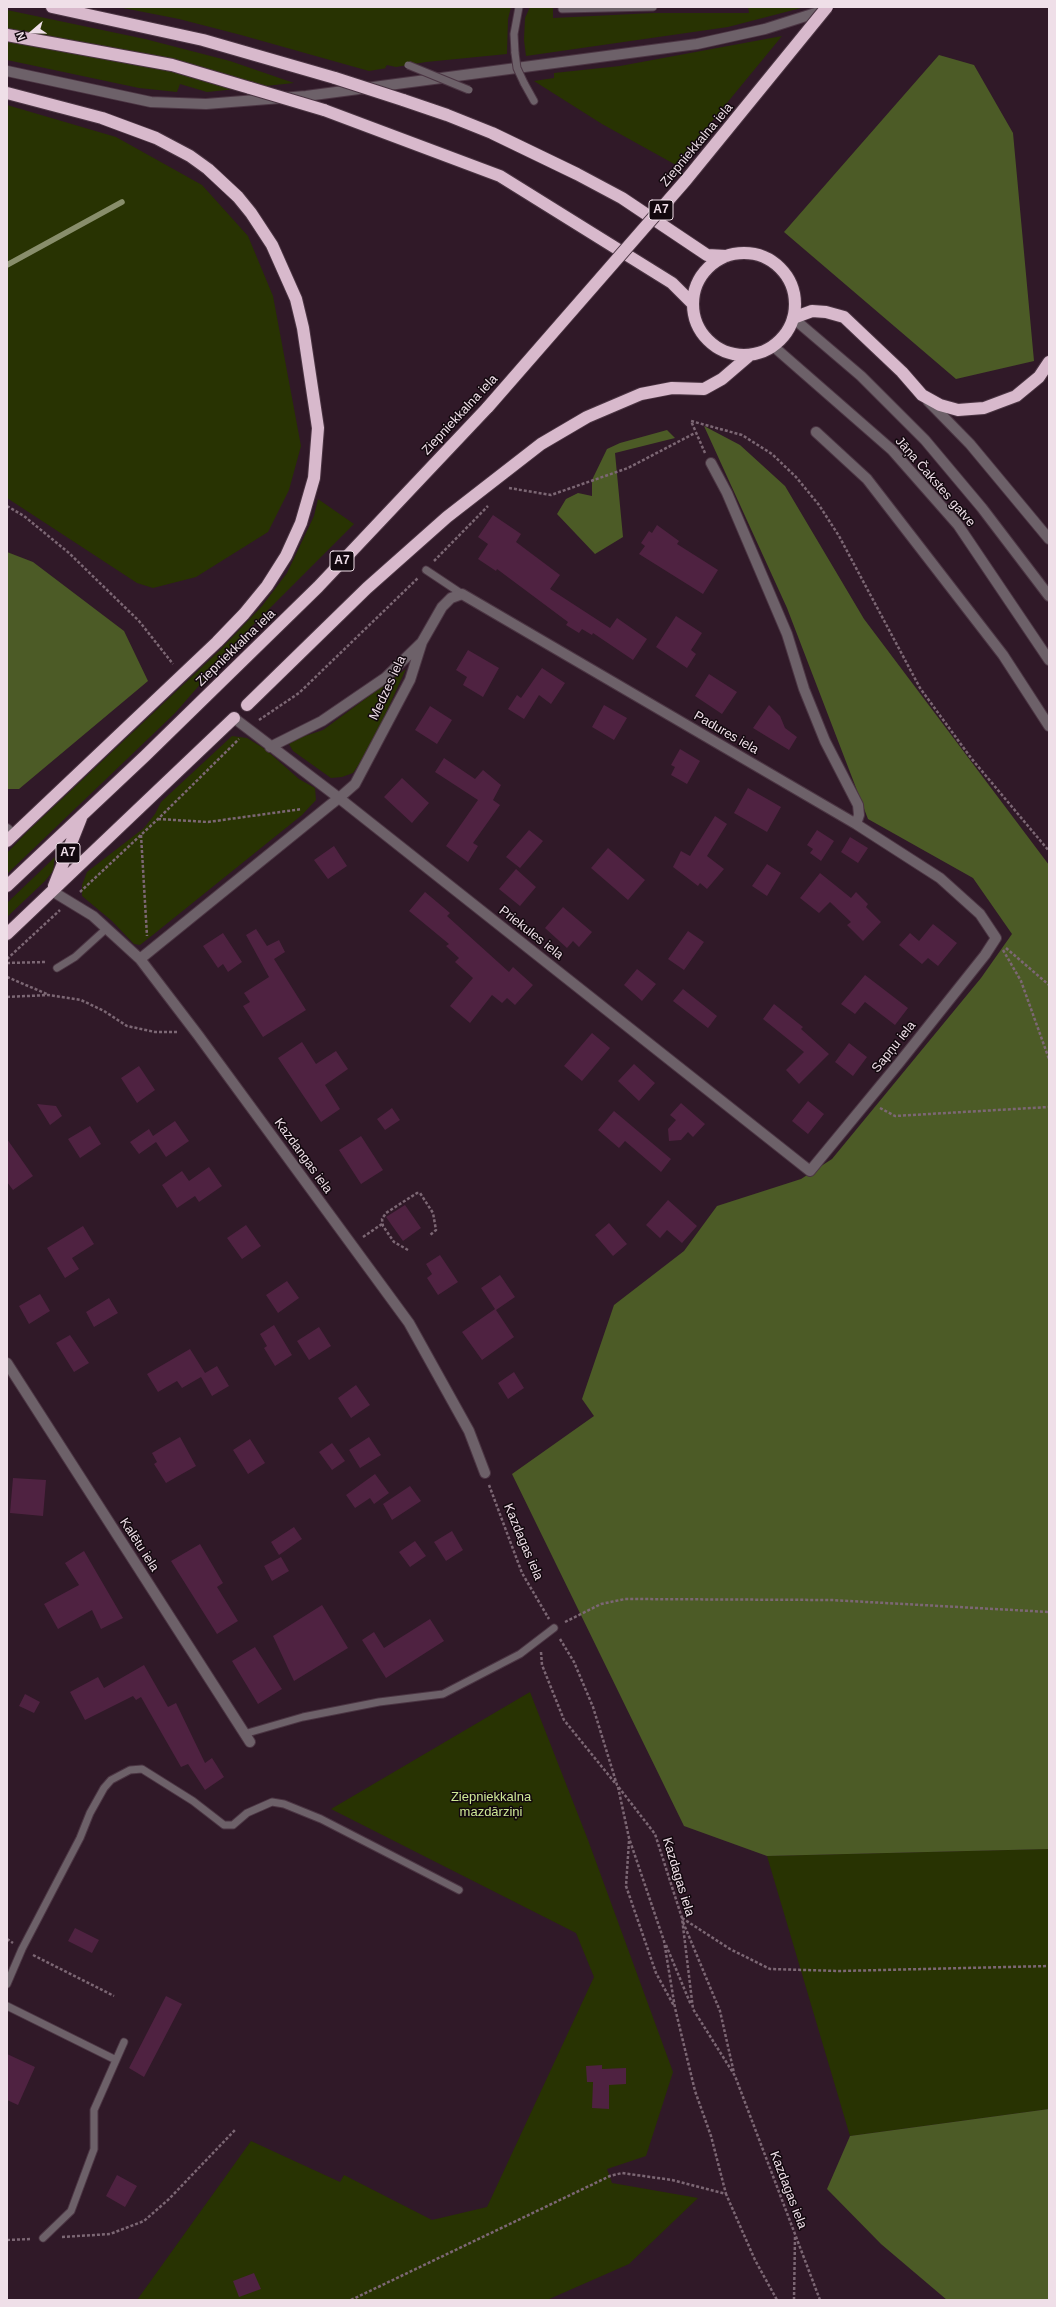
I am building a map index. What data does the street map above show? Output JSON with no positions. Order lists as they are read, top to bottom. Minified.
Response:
{"streets":{"highway":["Ziepniekkalna iela","A7"],"street":["Jāņa Čakstes gatve","Medzes iela","Padures iela","Priekules iela","Sapņu iela","Kazdangas iela","Kalētu iela"],"path":["Kazdagas iela"]},"crossings":[["Ziepniekkalna iela","Priekules iela"],["Ziepniekkalna iela","Kazdangas iela"],["Medzes iela","Padures iela"],["Medzes iela","Priekules iela"],["Medzes iela","Kazdangas iela"],["Padures iela","Sapņu iela"],["Priekules iela","Sapņu iela"],["Kazdangas iela","Kazdagas iela"]],"parks":["Ziepniekkalna mazdārziņi"],"north":"left"}
